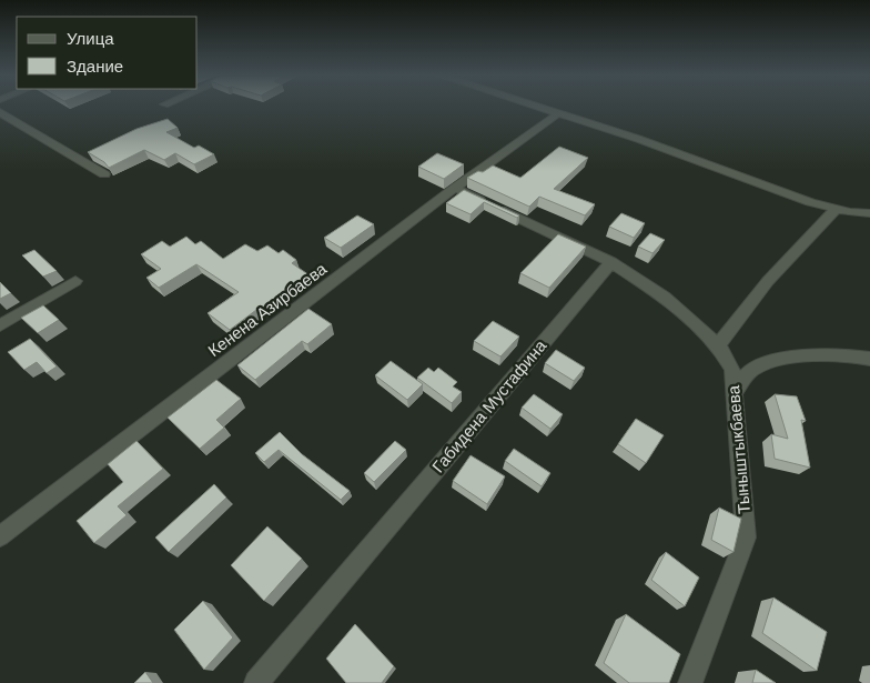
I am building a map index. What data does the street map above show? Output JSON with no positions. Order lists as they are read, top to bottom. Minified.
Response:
{"streets":{"street":["Кенена Азирбаева","Габидена Мустафина","Тыныштыкбаева"]},"crossings":[["Габидена Мустафина","Тыныштыкбаева"]],"legend":["Улица","Здание"]}
